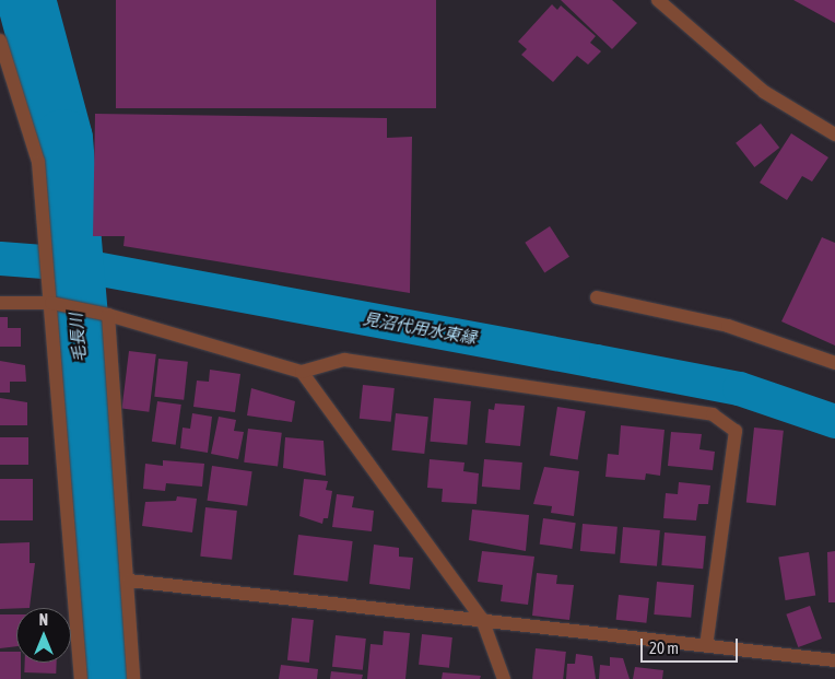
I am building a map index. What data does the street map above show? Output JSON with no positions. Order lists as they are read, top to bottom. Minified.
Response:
{"water":["見沼代用水東縁","毛長川"],"scale_bar":"20 m","north":"top"}
